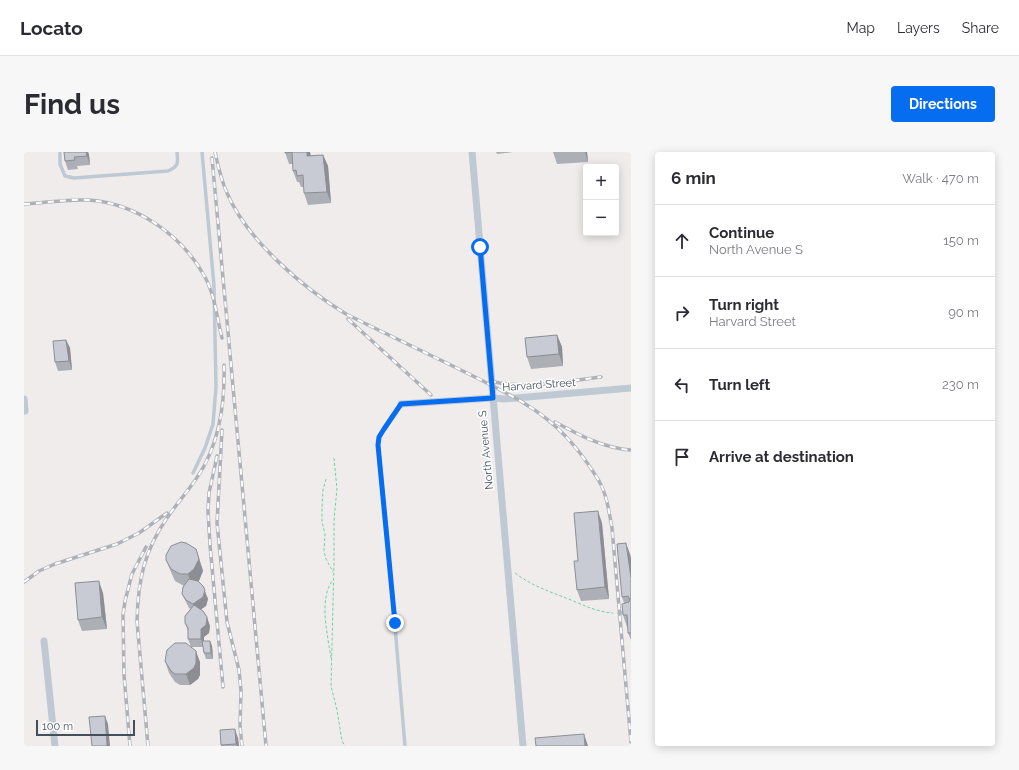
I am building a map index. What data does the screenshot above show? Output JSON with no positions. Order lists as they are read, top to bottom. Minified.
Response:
{"streets":{"street":["Harvard Street","North Avenue S"]},"crossings":[["Harvard Street","North Avenue S"]],"scale_bar":"100 m","page":{"header":"Locato","nav":["Map","Layers","Share"],"buttons":"Directions","title":"Find us","heading":["6 min","Walk · 470 m"],"map_buttons":["+","−"],"list":[["Continue","North Avenue S","150 m"],["Turn right","Harvard Street","90 m"],["Turn left","230 m"],"Arrive at destination"],"scale":"100 m"}}
